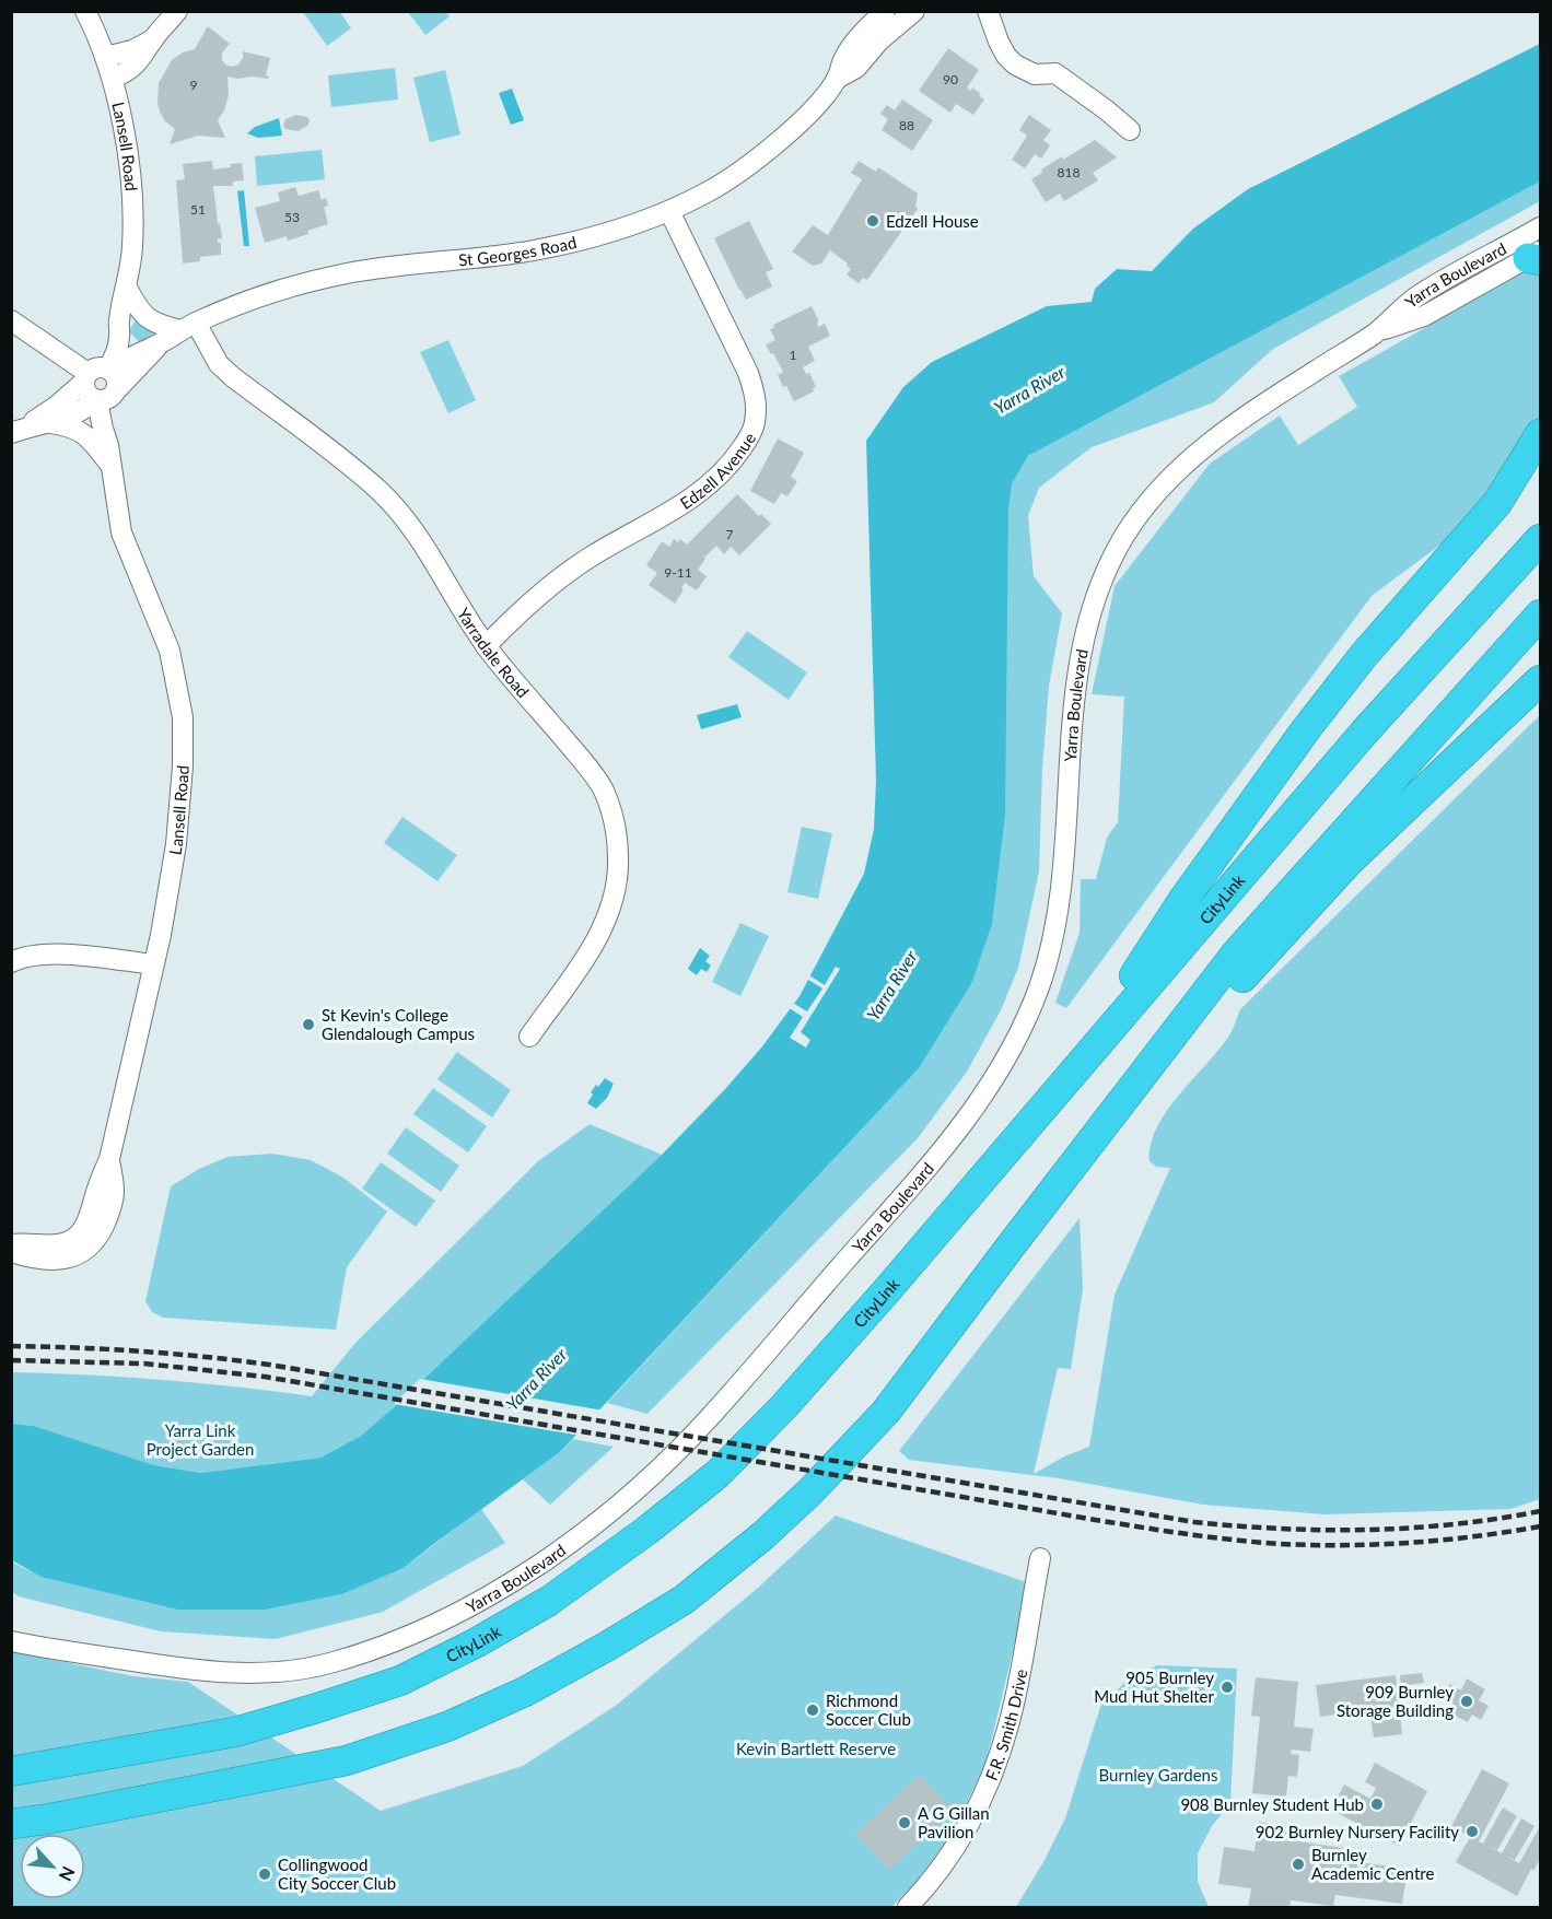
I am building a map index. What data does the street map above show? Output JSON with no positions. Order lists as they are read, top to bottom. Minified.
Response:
{"streets":{"highway":["CityLink"],"street":["Lansell Road","St Georges Road","Yarra Boulevard","Edzell Avenue","Yarradale Road","F.R. Smith Drive"]},"crossings":[["Lansell Road","St Georges Road"],["St Georges Road","Edzell Avenue"],["St Georges Road","Yarradale Road"],["Edzell Avenue","Yarradale Road"]],"water":["Yarra River"],"parks":["Yarra Link Project Garden","Kevin Bartlett Reserve","Burnley Gardens"],"places":["Edzell House","St Kevin's College Glendalough Campus","905 Burnley Mud Hut Shelter","909 Burnley Storage Building","Richmond Soccer Club","908 Burnley Student Hub","A G Gillan Pavilion","902 Burnley Nursery Facility","Burnley Academic Centre","Collingwood City Soccer Club"],"house_numbers":["90","9","88","818","51","53","1","7","9-11"],"north":"bottom right"}
